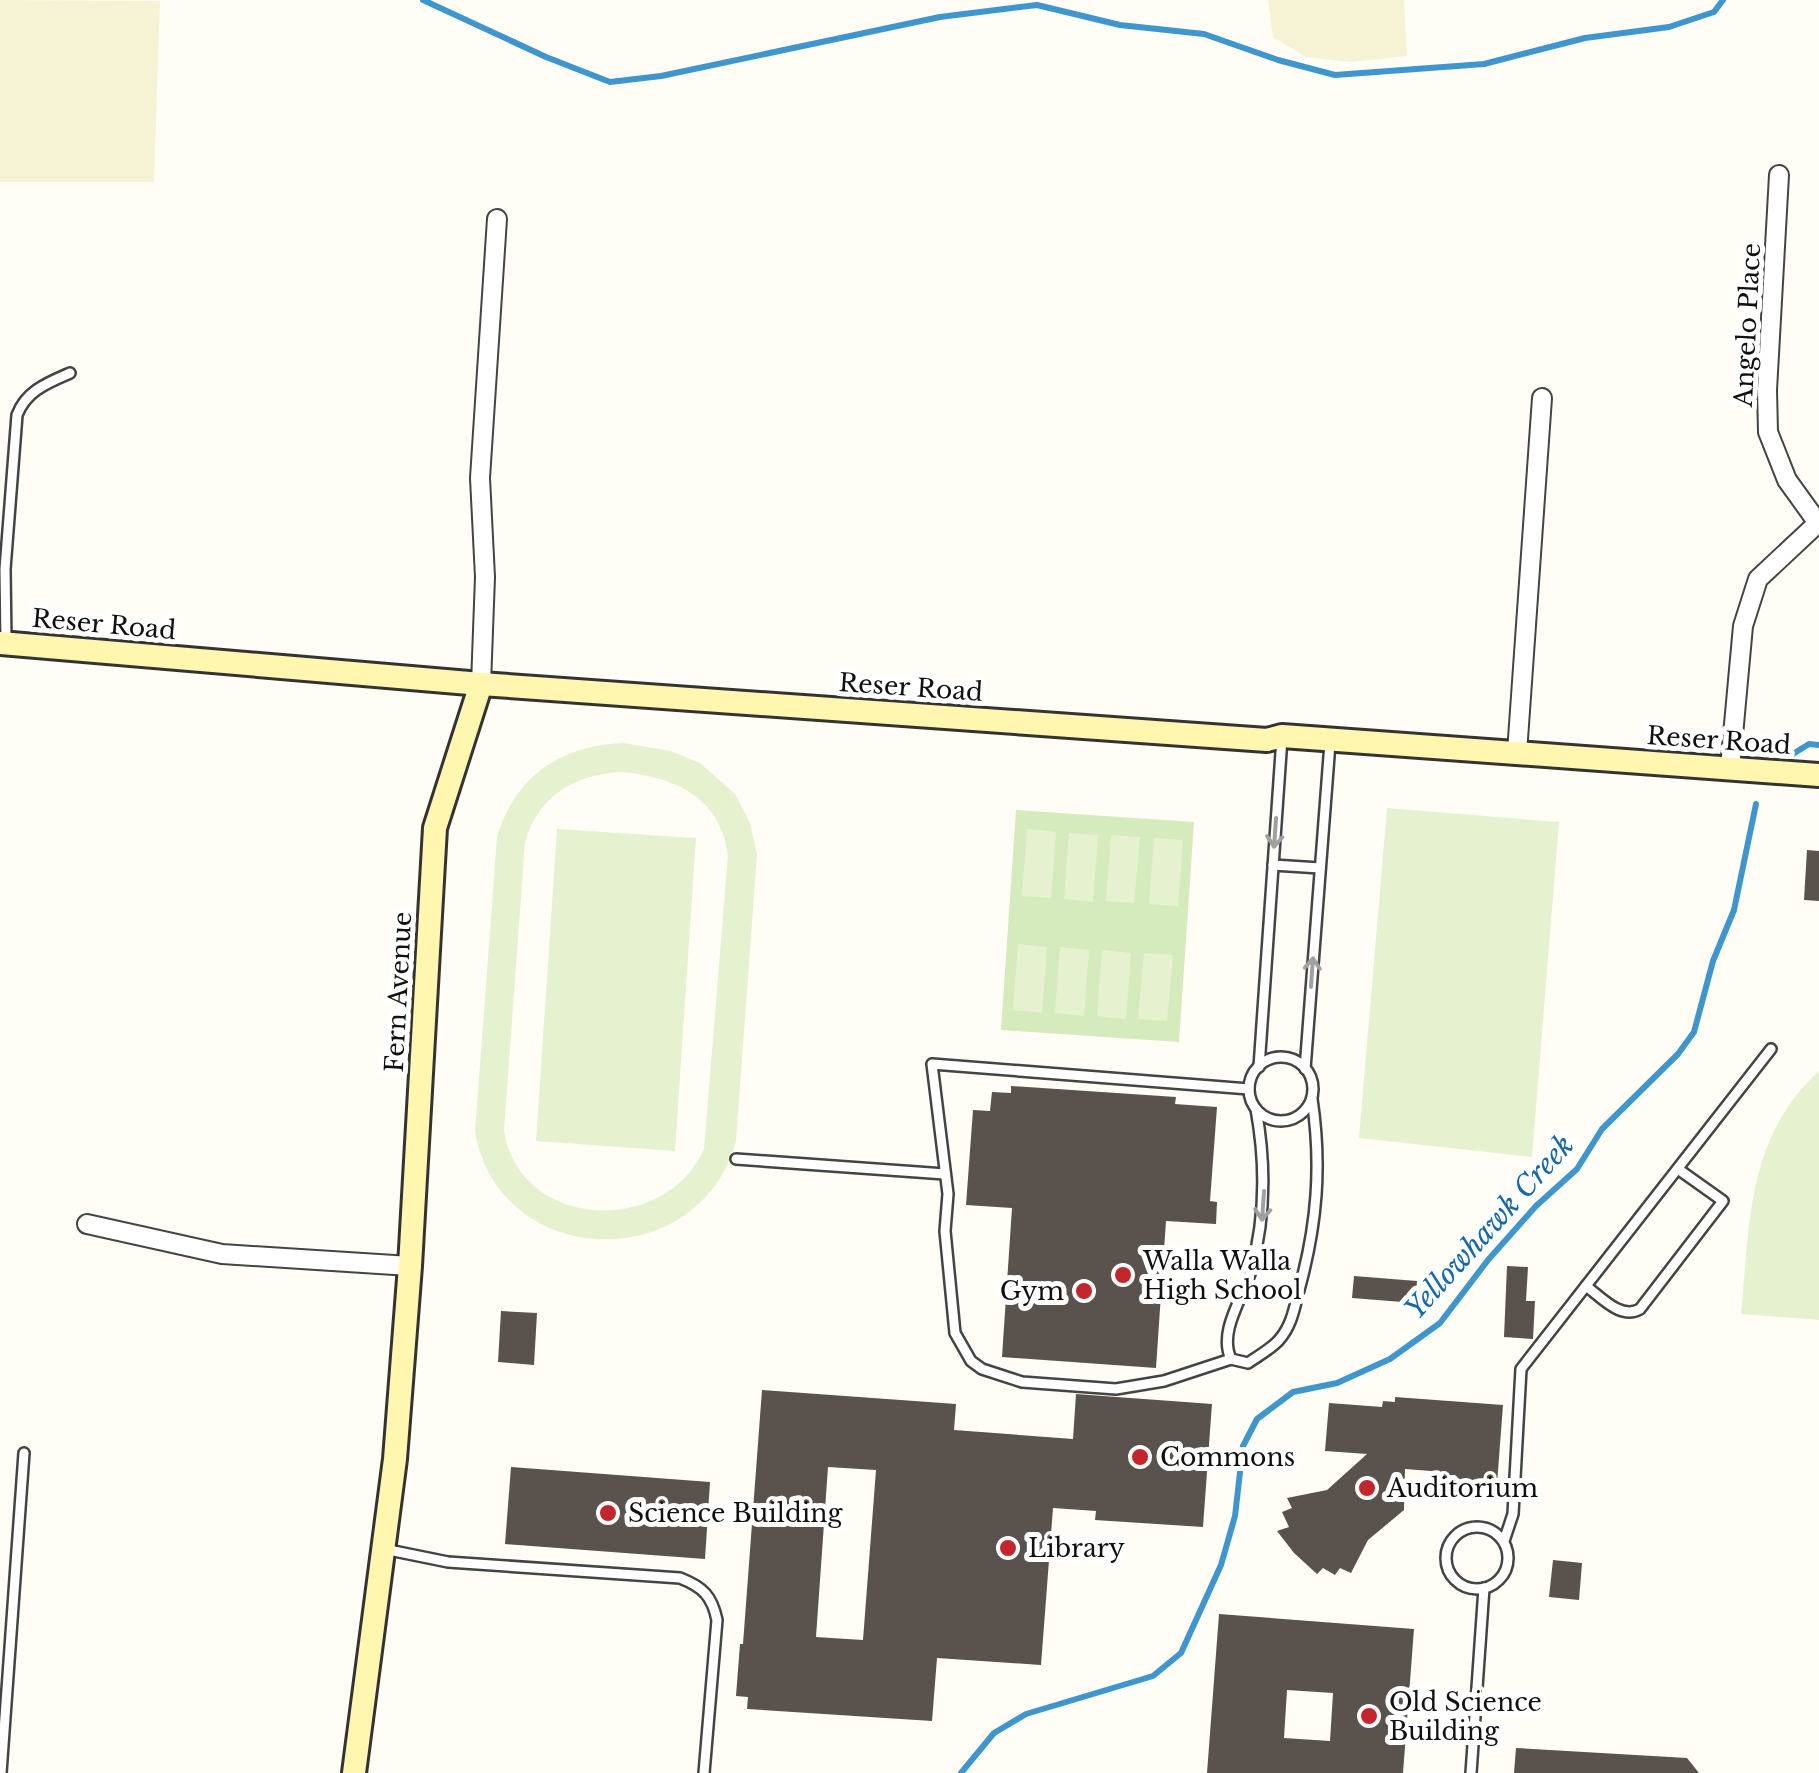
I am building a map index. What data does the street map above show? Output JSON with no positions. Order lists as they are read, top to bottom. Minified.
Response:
{"streets":{"main road":["Reser Road","Fern Avenue"],"street":["Angelo Place"]},"crossings":[["Reser Road","Fern Avenue"]],"water":["Yellowhawk Creek"],"places":["Walla Walla High School","Gym","Commons","Auditorium","Science Building","Library","Old Science Building"]}
